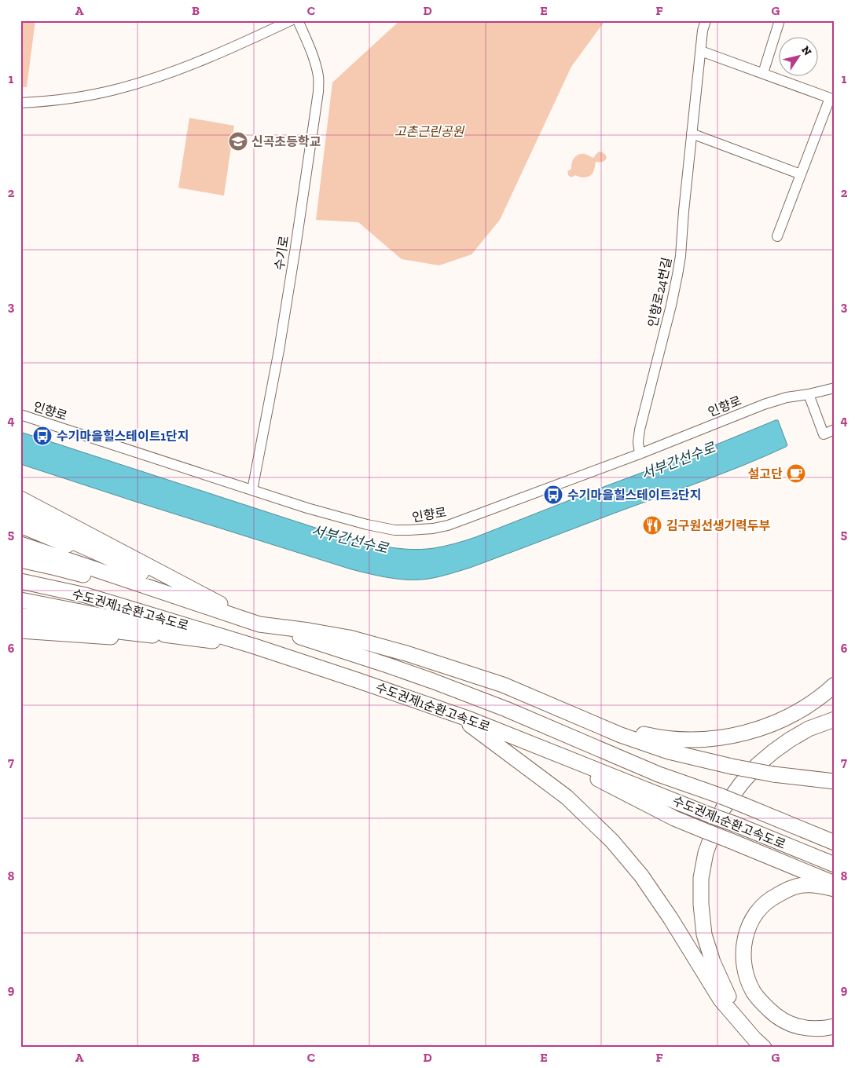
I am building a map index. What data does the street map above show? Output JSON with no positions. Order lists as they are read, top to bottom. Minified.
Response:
{"streets":{"highway":["수도권제1순환고속도로"],"street":["수기로","인향로24번길","인향로"]},"crossings":[["수기로","인향로"],["인향로24번길","인향로"]],"water":["서부간선수로"],"parks":["고촌근린공원"],"places":{"school or university":["신곡초등학교"],"bus stop":["수기마을힐스테이트1단지","수기마을힐스테이트2단지"],"cafe":["설고단"],"restaurant":["김구원선생기력두부"]},"north":"top right","grid":{"columns":["A","B","C","D","E","F","G"],"rows":["1","2","3","4","5","6","7","8","9"]}}
